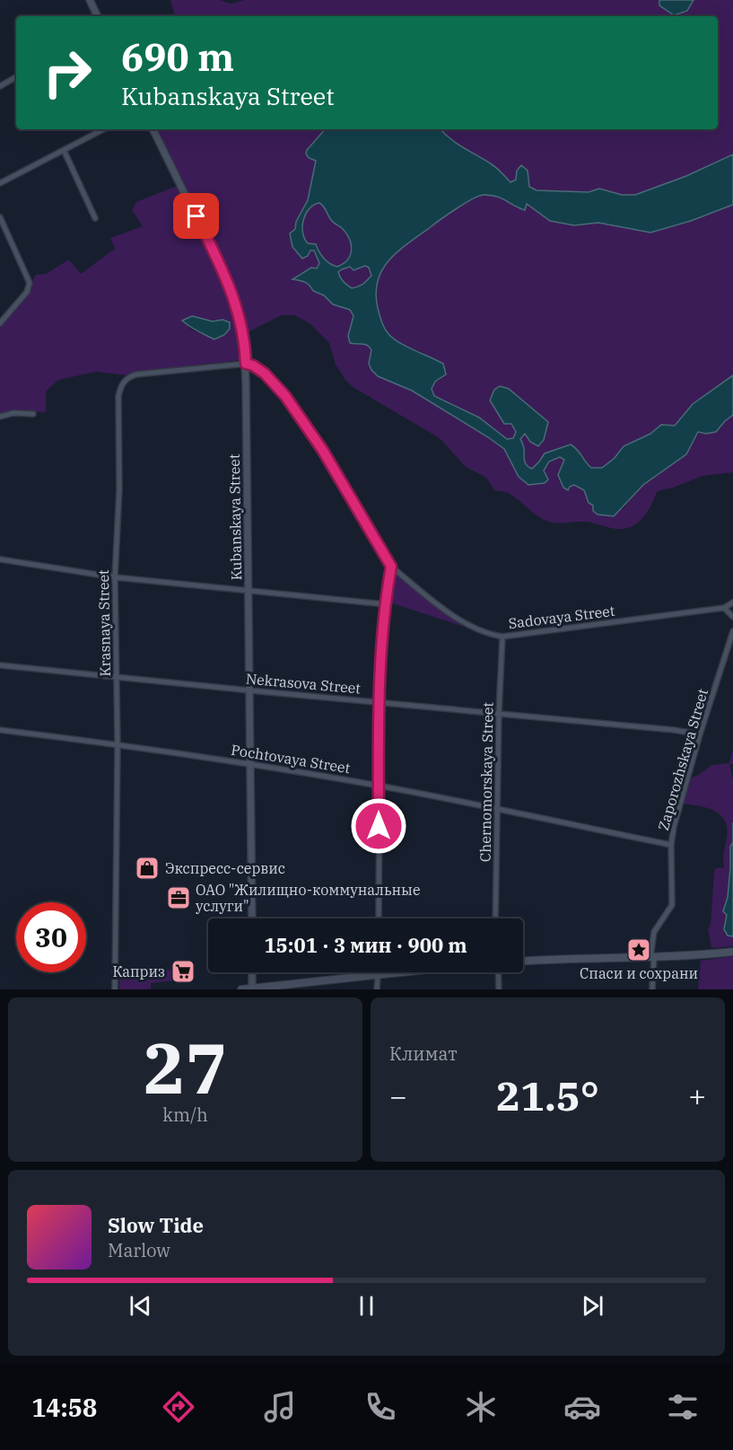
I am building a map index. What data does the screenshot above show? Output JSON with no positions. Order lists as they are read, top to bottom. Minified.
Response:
{"streets":{"street":["Kubanskaya Street","Sadovaya Street","Krasnaya Street","Nekrasova Street","Pochtovaya Street","Zaporozhskaya Street","Chernomorskaya Street"]},"crossings":[["Kubanskaya Street","Krasnaya Street"],["Kubanskaya Street","Nekrasova Street"],["Kubanskaya Street","Pochtovaya Street"],["Sadovaya Street","Chernomorskaya Street"],["Krasnaya Street","Nekrasova Street"],["Krasnaya Street","Pochtovaya Street"],["Nekrasova Street","Zaporozhskaya Street"],["Nekrasova Street","Chernomorskaya Street"],["Pochtovaya Street","Zaporozhskaya Street"],["Pochtovaya Street","Chernomorskaya Street"]],"places":{"shop":["Экспресс-сервис"],"office":["ОАО \"Жилищно-коммунальные услуги\""],"place":["Спаси и сохрани"],"supermarket":["Каприз"]},"page":{"turn":["690 m","Kubanskaya Street"],"limit":"30","trip":"15:01 · 3 мин · 900 m","tile":[["27","km/h"],"Климат"],"heat":["−","21.5°","+"],"song":["Slow Tide","Marlow"],"tabs":"14:58"}}
